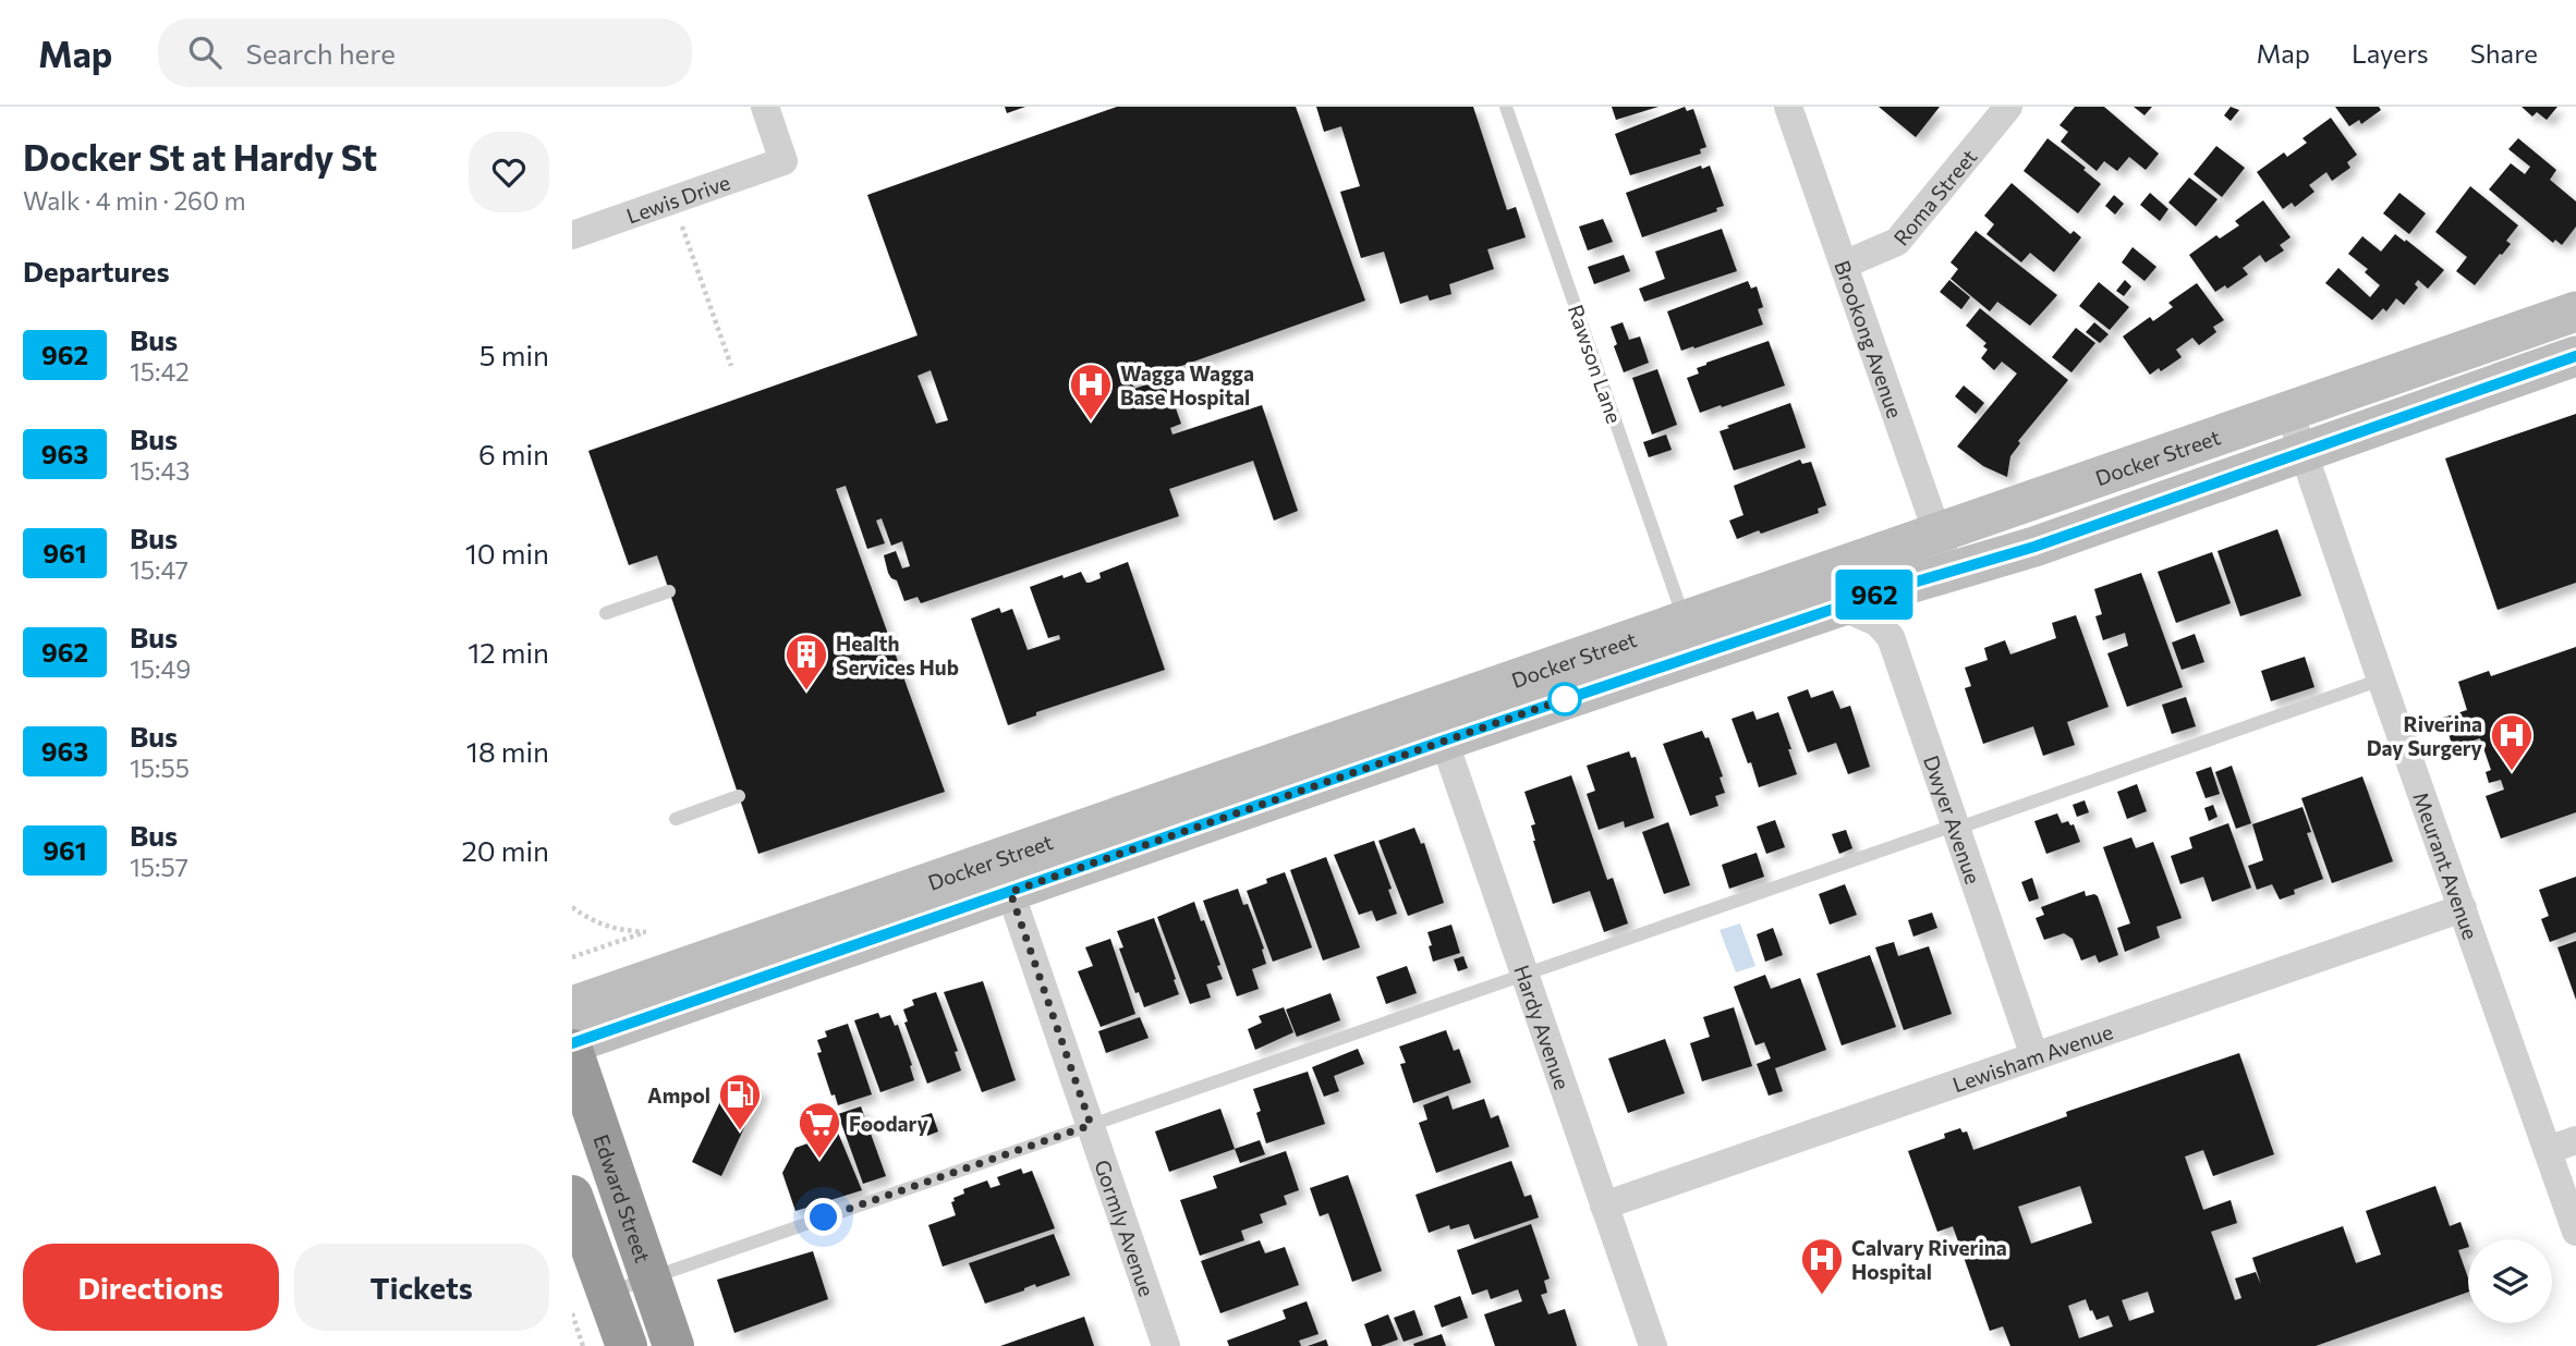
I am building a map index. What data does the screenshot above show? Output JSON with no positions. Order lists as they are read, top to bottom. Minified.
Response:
{"streets":{"highway":["Edward Street"],"main road":["Docker Street"],"street":["Roma Street","Lewis Drive","Brookong Avenue","Dwyer Avenue","Meurant Avenue","Hardy Avenue","Lewisham Avenue","Gormly Avenue"],"lane":["Rawson Lane"]},"crossings":[["Roma Street","Brookong Avenue"],["Brookong Avenue","Docker Street"],["Rawson Lane","Docker Street"],["Docker Street","Dwyer Avenue"],["Docker Street","Meurant Avenue"],["Docker Street","Hardy Avenue"],["Docker Street","Gormly Avenue"],["Dwyer Avenue","Lewisham Avenue"],["Meurant Avenue","Lewisham Avenue"],["Hardy Avenue","Lewisham Avenue"]],"places":{"hospital":["Wagga Wagga Base Hospital","Riverina Day Surgery","Calvary Riverina Hospital"],"building":["Health Services Hub"],"fuel station":["Ampol"],"supermarket":["Foodary"]},"lines":["bus line 962"],"page":{"header":"Map","search":"Search here","nav":["Map","Layers","Share"],"heading":[["Docker St at Hardy St","Walk · 4 min · 260 m"],"Departures"],"on_map":"962","list":[{"mark":"962","name":"Bus","note":"15:42","value":"5 min"},{"mark":"963","name":"Bus","note":"15:43","value":"6 min"},{"mark":"961","name":"Bus","note":"15:47","value":"10 min"},{"mark":"962","name":"Bus","note":"15:49","value":"12 min"},{"mark":"963","name":"Bus","note":"15:55","value":"18 min"},{"mark":"961","name":"Bus","note":"15:57","value":"20 min"}],"buttons":["Directions","Tickets"]}}
